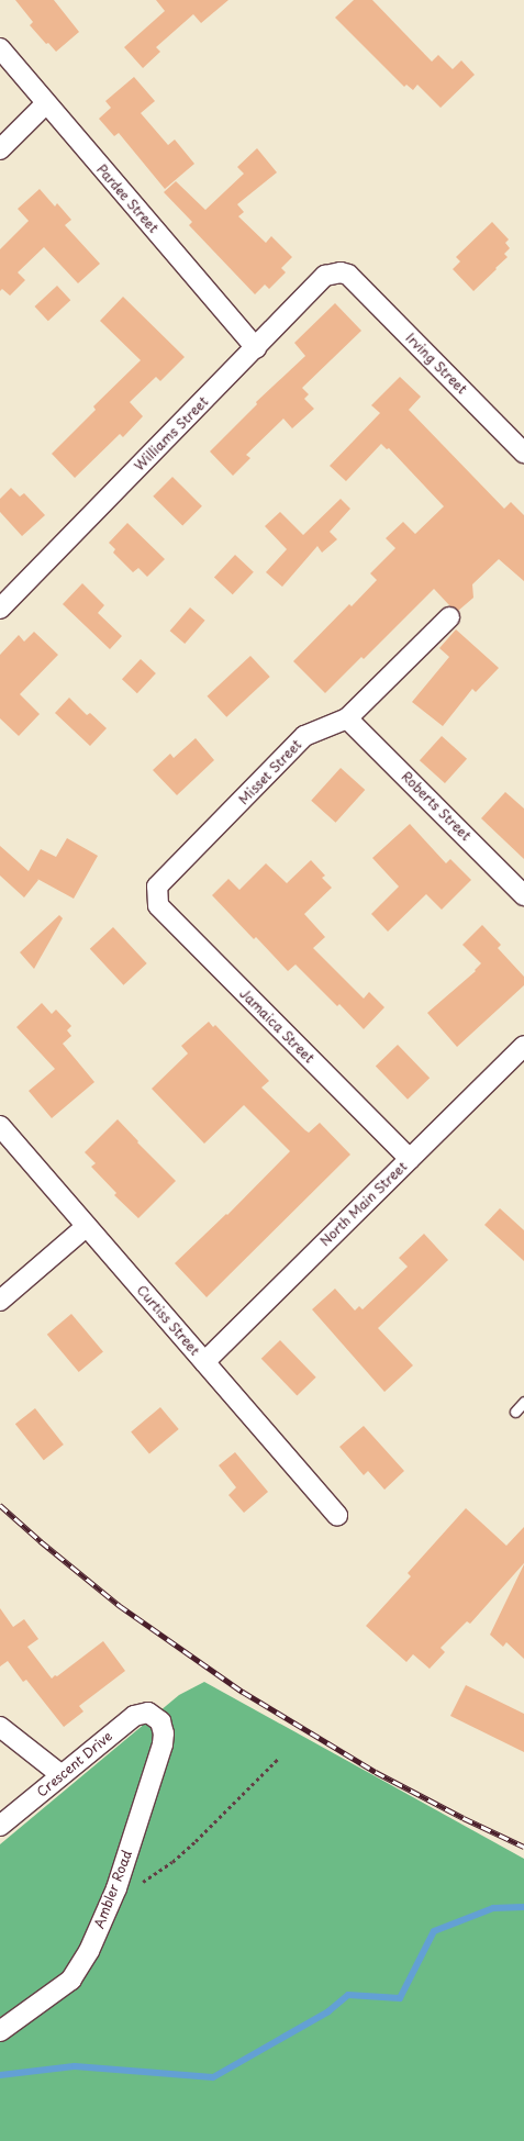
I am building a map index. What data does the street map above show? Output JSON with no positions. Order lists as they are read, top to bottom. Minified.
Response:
{"streets":{"street":["Pardee Street","Irving Street","Williams Street","Misset Street","Roberts Street","Jamaica Street","North Main Street","Curtiss Street","Crescent Drive","Ambler Road"]},"crossings":[["Pardee Street","Williams Street"],["Irving Street","Williams Street"],["Misset Street","Roberts Street"],["Misset Street","Jamaica Street"],["Jamaica Street","North Main Street"],["North Main Street","Curtiss Street"],["Crescent Drive","Ambler Road"]]}
